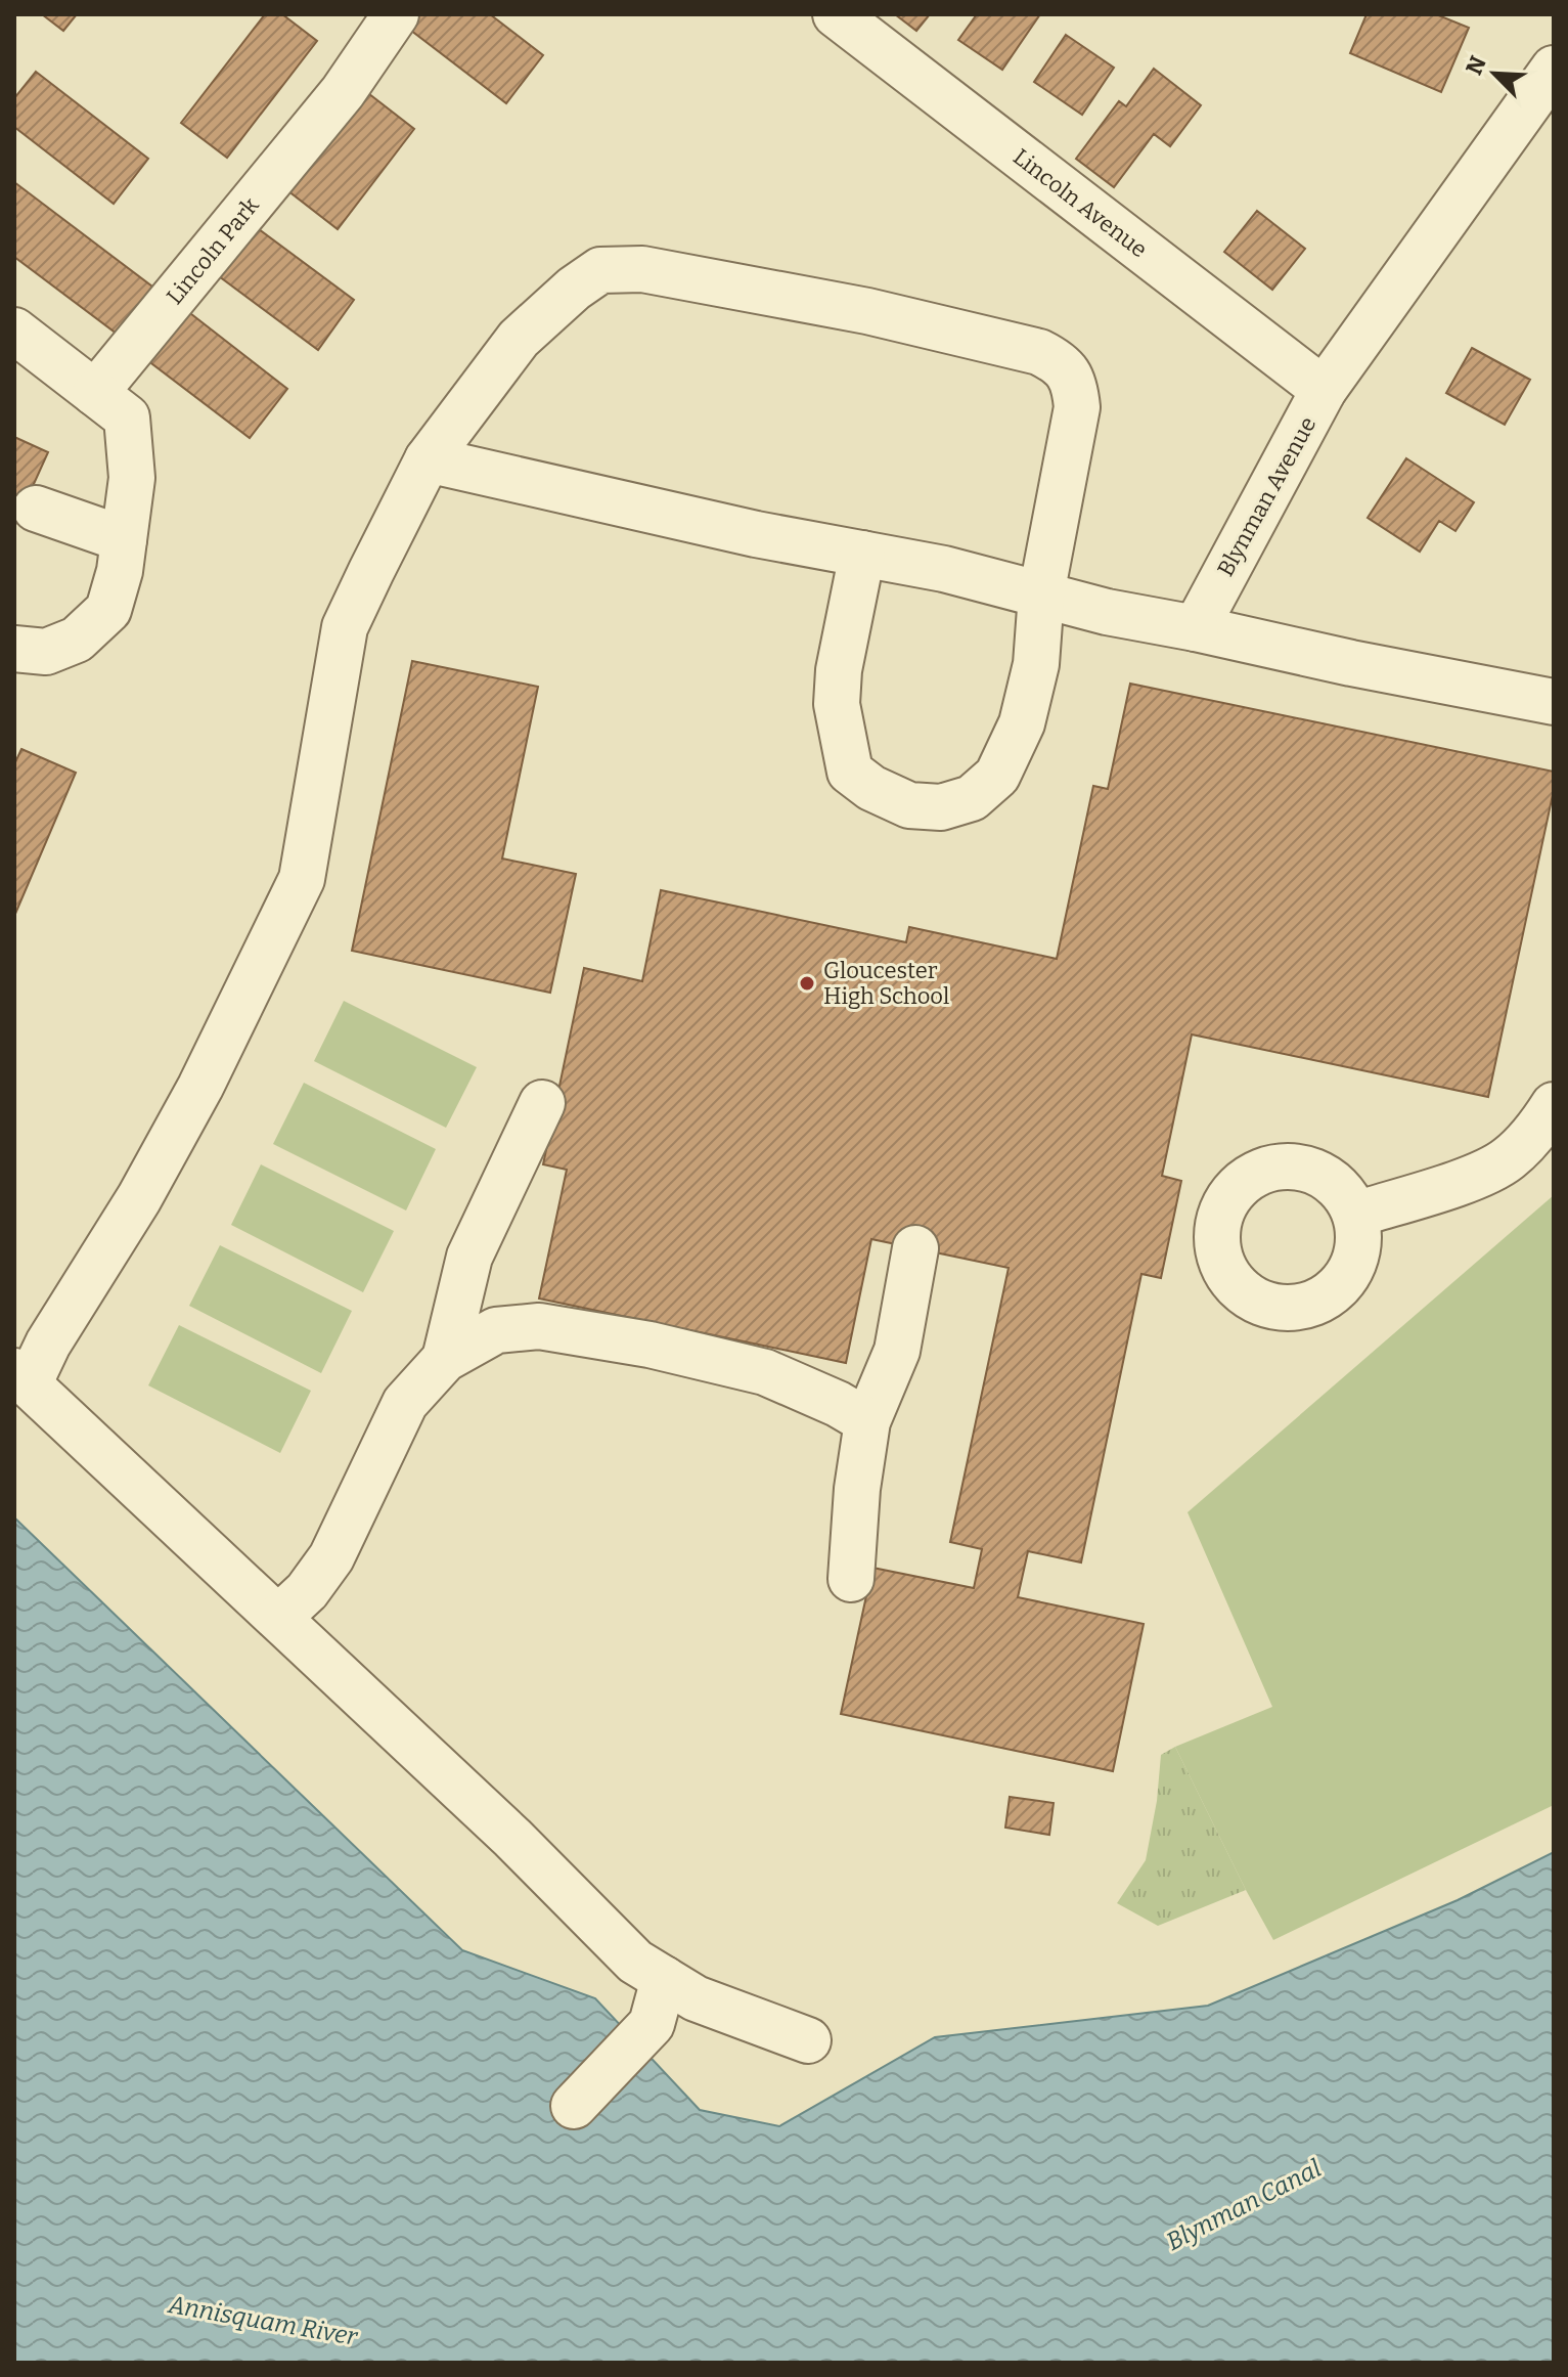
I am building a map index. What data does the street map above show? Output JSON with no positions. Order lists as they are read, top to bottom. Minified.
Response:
{"streets":{"street":["Lincoln Avenue","Lincoln Park","Blynman Avenue"]},"crossings":[["Lincoln Avenue","Blynman Avenue"]],"water":["Blynman Canal","Annisquam River"],"places":["Gloucester High School"],"north":"top left"}
